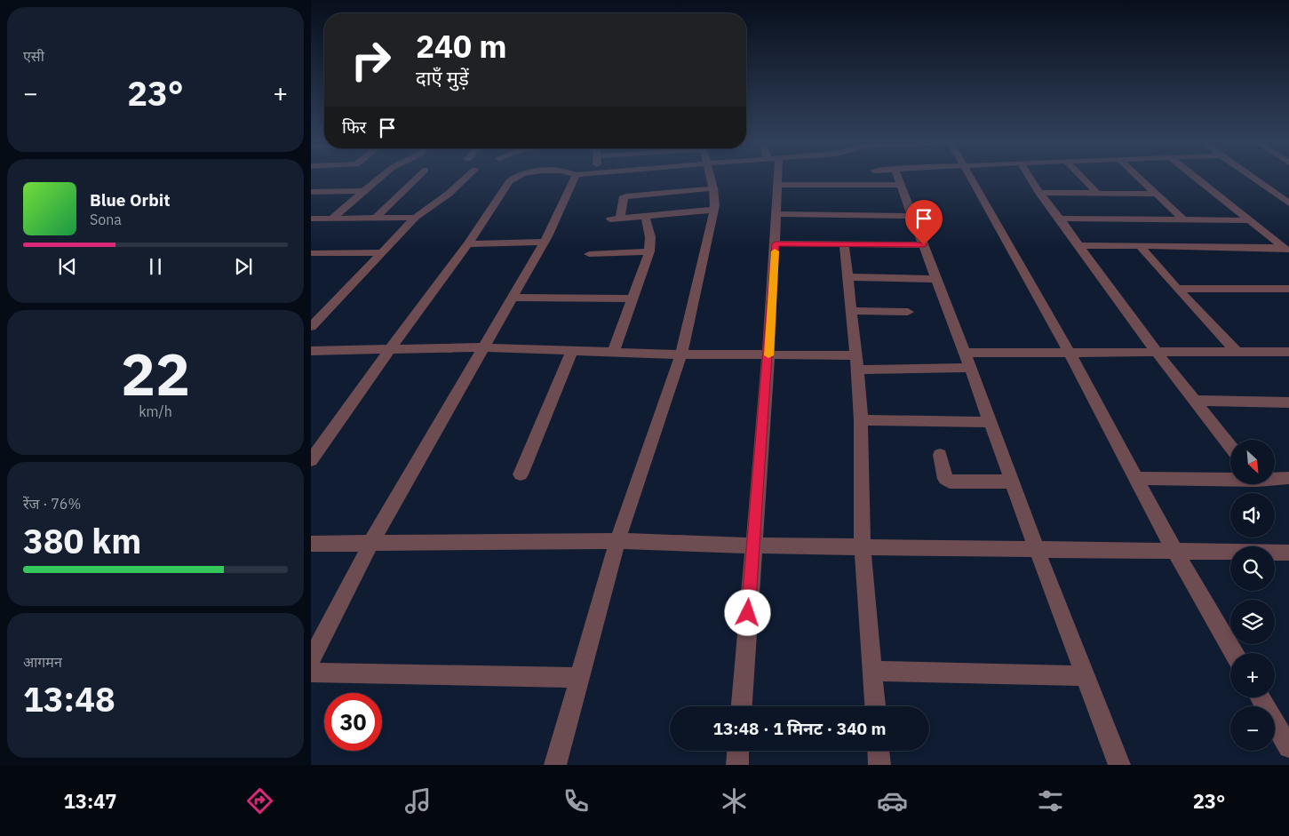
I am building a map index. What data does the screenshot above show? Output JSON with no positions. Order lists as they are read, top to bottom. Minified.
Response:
{"north":"bottom right","page":{"tile":["एसी",["22","km/h"],["रेंज · 76%","380 km"],["आगमन","13:48"]],"turn":["240 m","दाएँ मुड़ें"],"heat":["−","23°","+"],"then":"फिर","song":["Blue Orbit","Sona"],"map_buttons":["+","−"],"limit":"30","trip":"13:48 · 1 मिनट · 340 m","tabs":["13:47","23°"]}}
